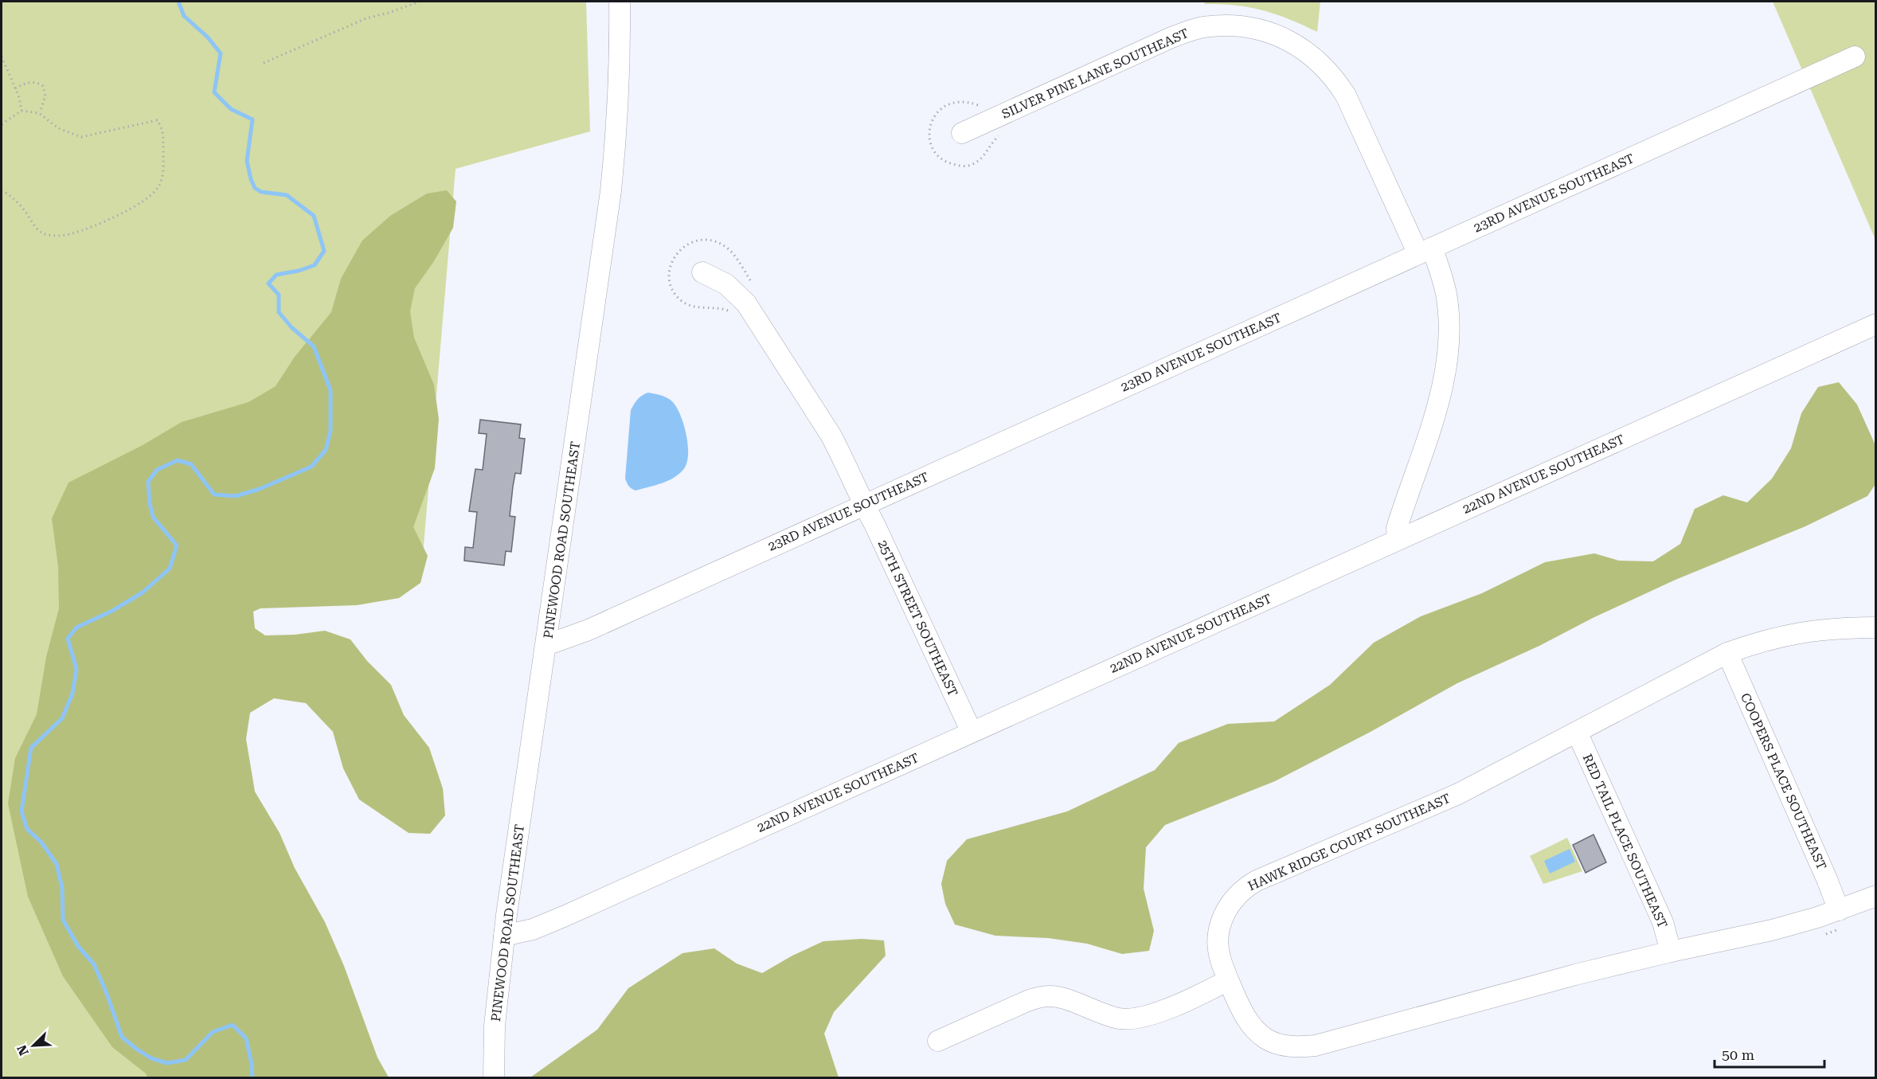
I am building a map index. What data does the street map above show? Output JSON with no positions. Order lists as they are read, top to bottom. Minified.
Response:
{"streets":{"street":["SILVER PINE LANE SOUTHEAST","23RD AVENUE SOUTHEAST","22ND AVENUE SOUTHEAST","PINEWOOD ROAD SOUTHEAST","25TH STREET SOUTHEAST","COOPERS PLACE SOUTHEAST","RED TAIL PLACE SOUTHEAST","HAWK RIDGE COURT SOUTHEAST"]},"crossings":[["SILVER PINE LANE SOUTHEAST","23RD AVENUE SOUTHEAST"],["SILVER PINE LANE SOUTHEAST","22ND AVENUE SOUTHEAST"],["23RD AVENUE SOUTHEAST","PINEWOOD ROAD SOUTHEAST"],["23RD AVENUE SOUTHEAST","25TH STREET SOUTHEAST"],["22ND AVENUE SOUTHEAST","PINEWOOD ROAD SOUTHEAST"],["22ND AVENUE SOUTHEAST","25TH STREET SOUTHEAST"],["COOPERS PLACE SOUTHEAST","HAWK RIDGE COURT SOUTHEAST"],["RED TAIL PLACE SOUTHEAST","HAWK RIDGE COURT SOUTHEAST"]],"scale_bar":"50 m","north":"bottom left"}
